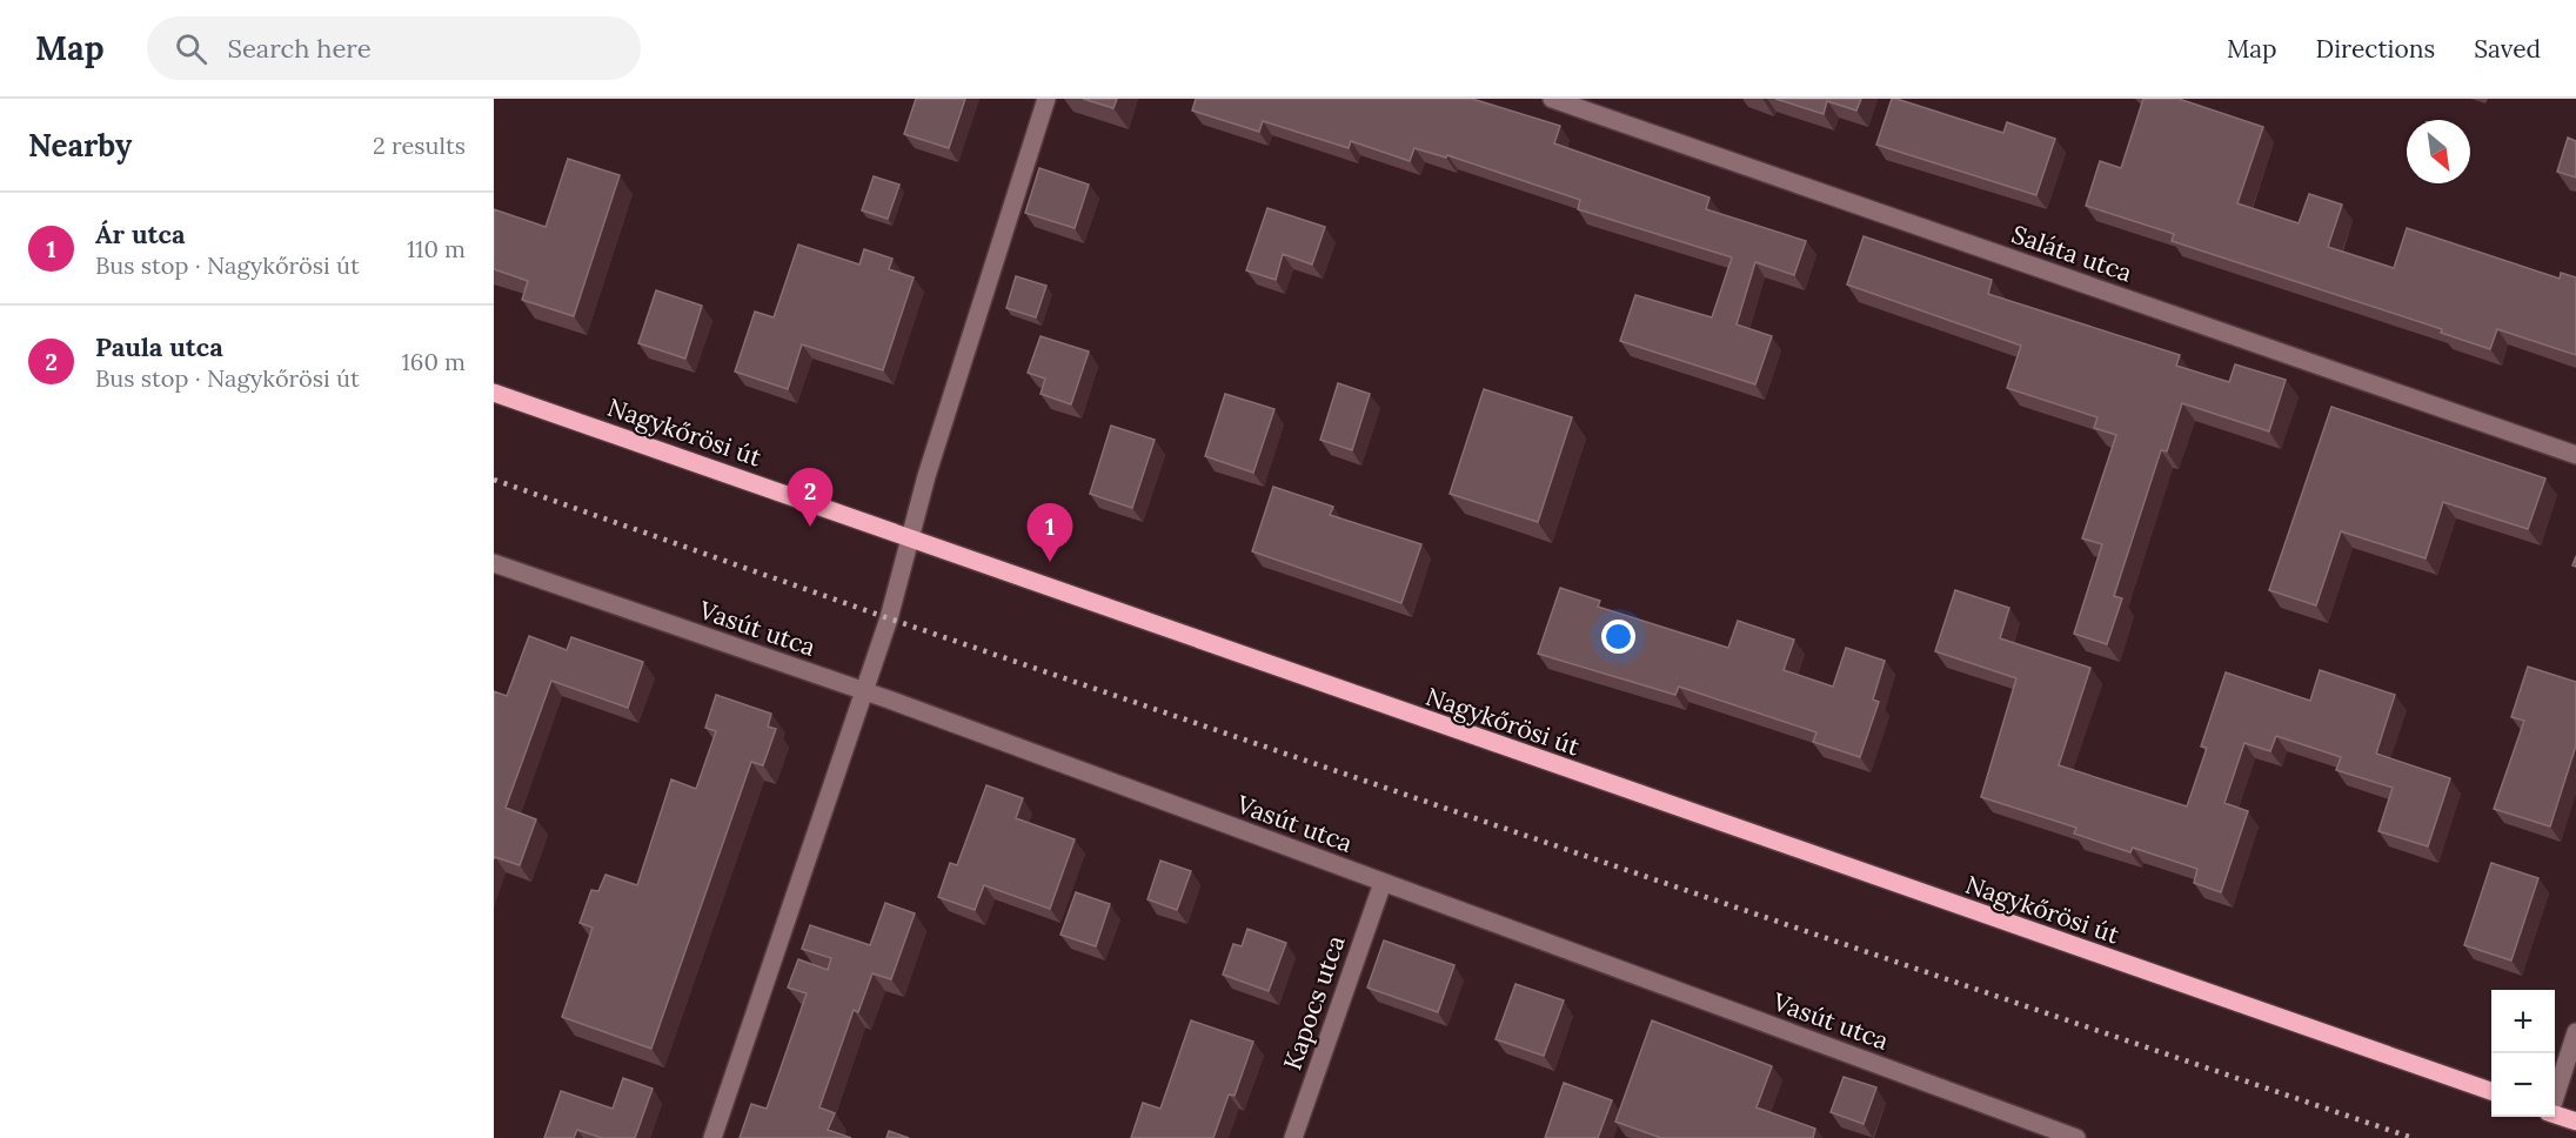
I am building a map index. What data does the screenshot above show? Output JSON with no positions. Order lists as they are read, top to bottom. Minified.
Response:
{"streets":{"main road":["Nagykőrösi út"],"street":["Saláta utca","Vasút utca","Kapocs utca"]},"crossings":[["Vasút utca","Kapocs utca"]],"north":"bottom right","page":{"header":"Map","search":"Search here","nav":["Map","Directions","Saved"],"heading":["Nearby","2 results"],"list":[{"mark":"1","name":"Ár utca","note":"Bus stop · Nagykőrösi út","value":"110 m"},{"mark":"2","name":"Paula utca","note":"Bus stop · Nagykőrösi út","value":"160 m"}],"pins":["2","1"],"map_buttons":["+","−"]}}
